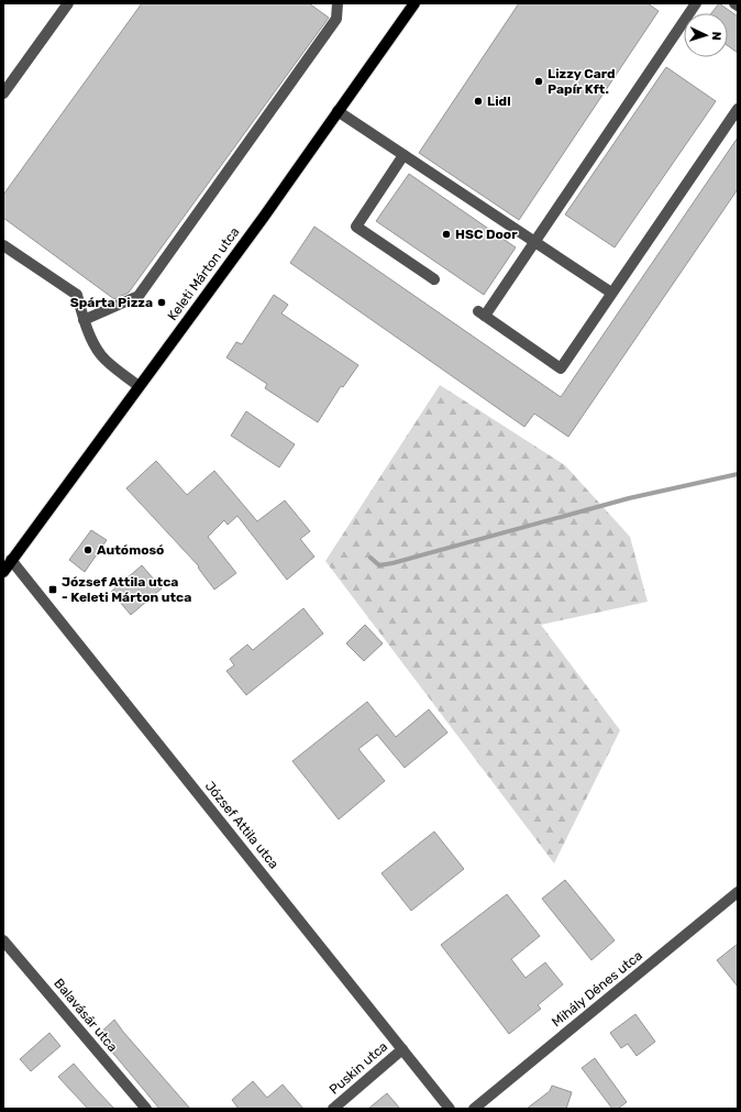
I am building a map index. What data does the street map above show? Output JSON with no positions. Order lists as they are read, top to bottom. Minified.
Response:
{"streets":{"main road":["Keleti Márton utca"],"street":["József Attila utca","Mihály Dénes utca","Balavásár utca","Puskin utca"]},"crossings":[["Keleti Márton utca","József Attila utca"],["József Attila utca","Puskin utca"]],"places":{"other":["Lizzy Card Papír Kft.","Lidl","HSC Door","Spárta Pizza","Autómosó"],"transit":["József Attila utca - Keleti Márton utca"]},"north":"right"}
